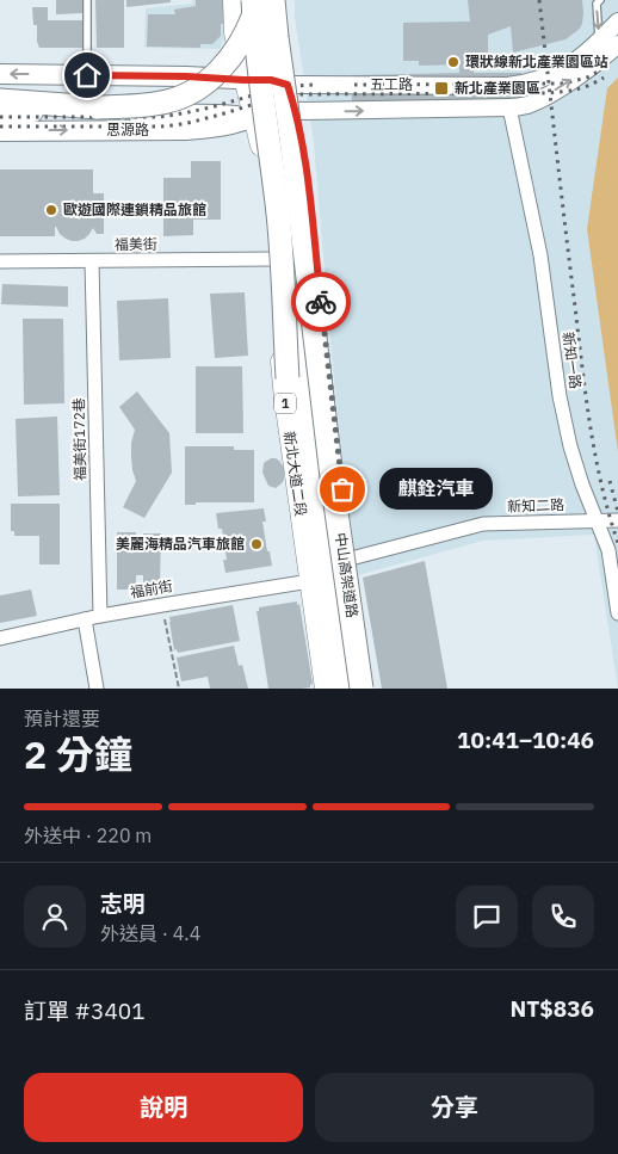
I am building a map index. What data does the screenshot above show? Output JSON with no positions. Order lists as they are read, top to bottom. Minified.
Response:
{"streets":{"highway":["1","中山高架道路"],"main road":["思源路","新北大道二段"],"street":["五工路","福美街","新知一路","福美街172巷","新知二路","福前街"]},"crossings":[["五工路","思源路"],["五工路","新知一路"],["思源路","1"],["思源路","新北大道二段"],["福美街","福美街172巷"],["福美街","新北大道二段"],["新知一路","新知二路"],["1","新北大道二段"],["福美街172巷","福前街"],["新北大道二段","福前街"]],"places":{"other":["環狀線新北產業園區站","歐遊國際連鎖精品旅館","麒銓汽車","美麗海精品汽車旅館"],"transit":["新北產業園區"]},"page":{"bubble":"麒銓汽車","heading":["2 分鐘","預計還要","10:41–10:46"],"panel":["志明","外送員 · 4.4","訂單 #3401","NT$836"],"bar":"外送中 · 220 m","buttons":["說明","分享"]}}
